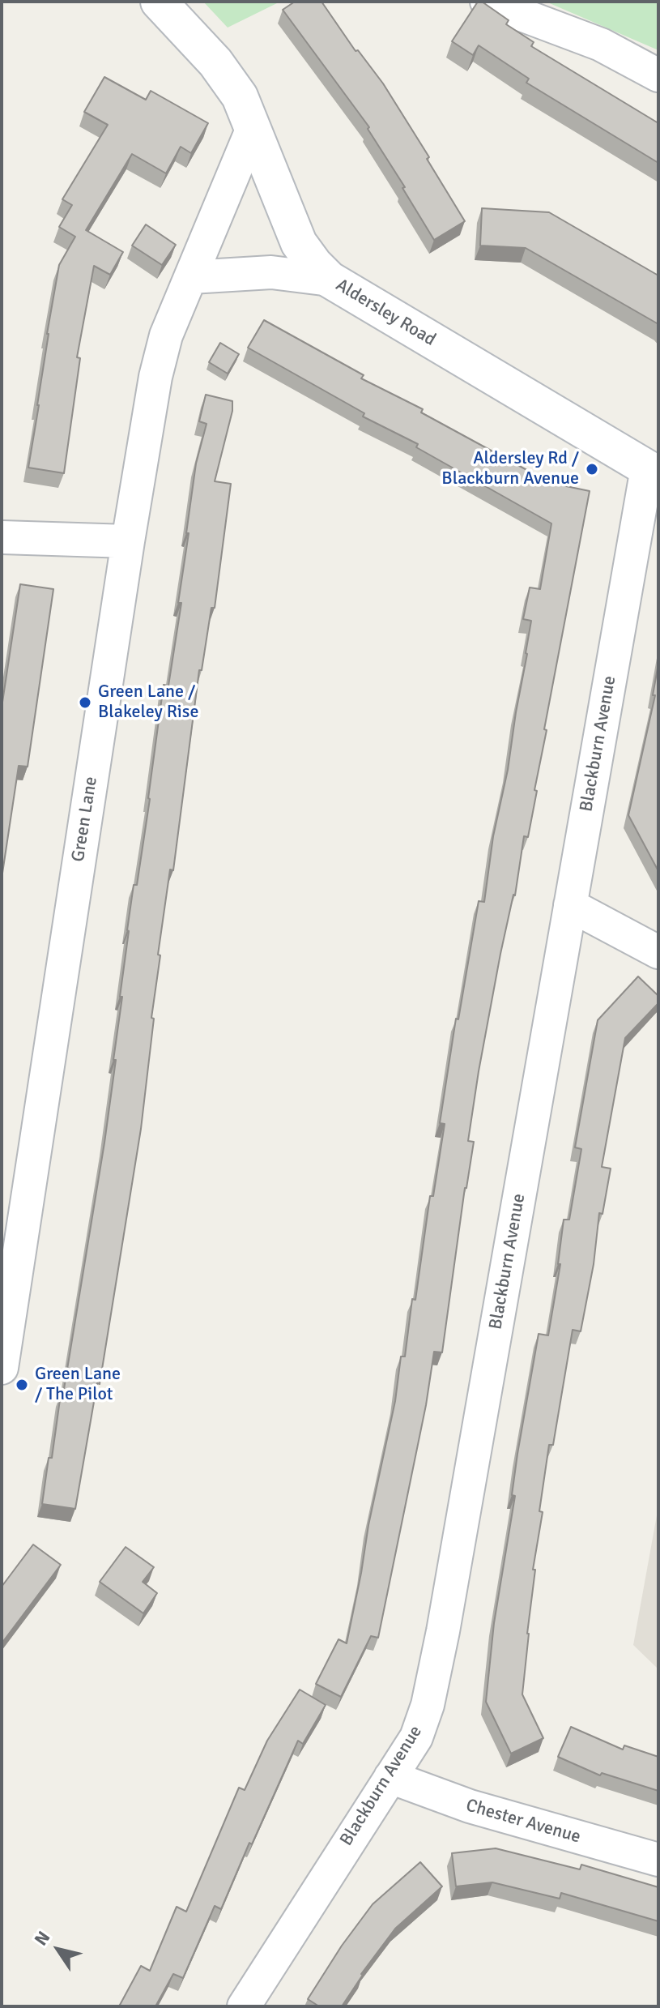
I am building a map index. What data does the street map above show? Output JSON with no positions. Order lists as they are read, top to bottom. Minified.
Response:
{"streets":{"street":["Aldersley Road","Blackburn Avenue","Green Lane","Chester Avenue"]},"crossings":[["Aldersley Road","Blackburn Avenue"],["Aldersley Road","Green Lane"],["Blackburn Avenue","Chester Avenue"]],"places":["Aldersley Rd / Blackburn Avenue","Green Lane / Blakeley Rise","Green Lane / The Pilot"],"north":"top left"}
